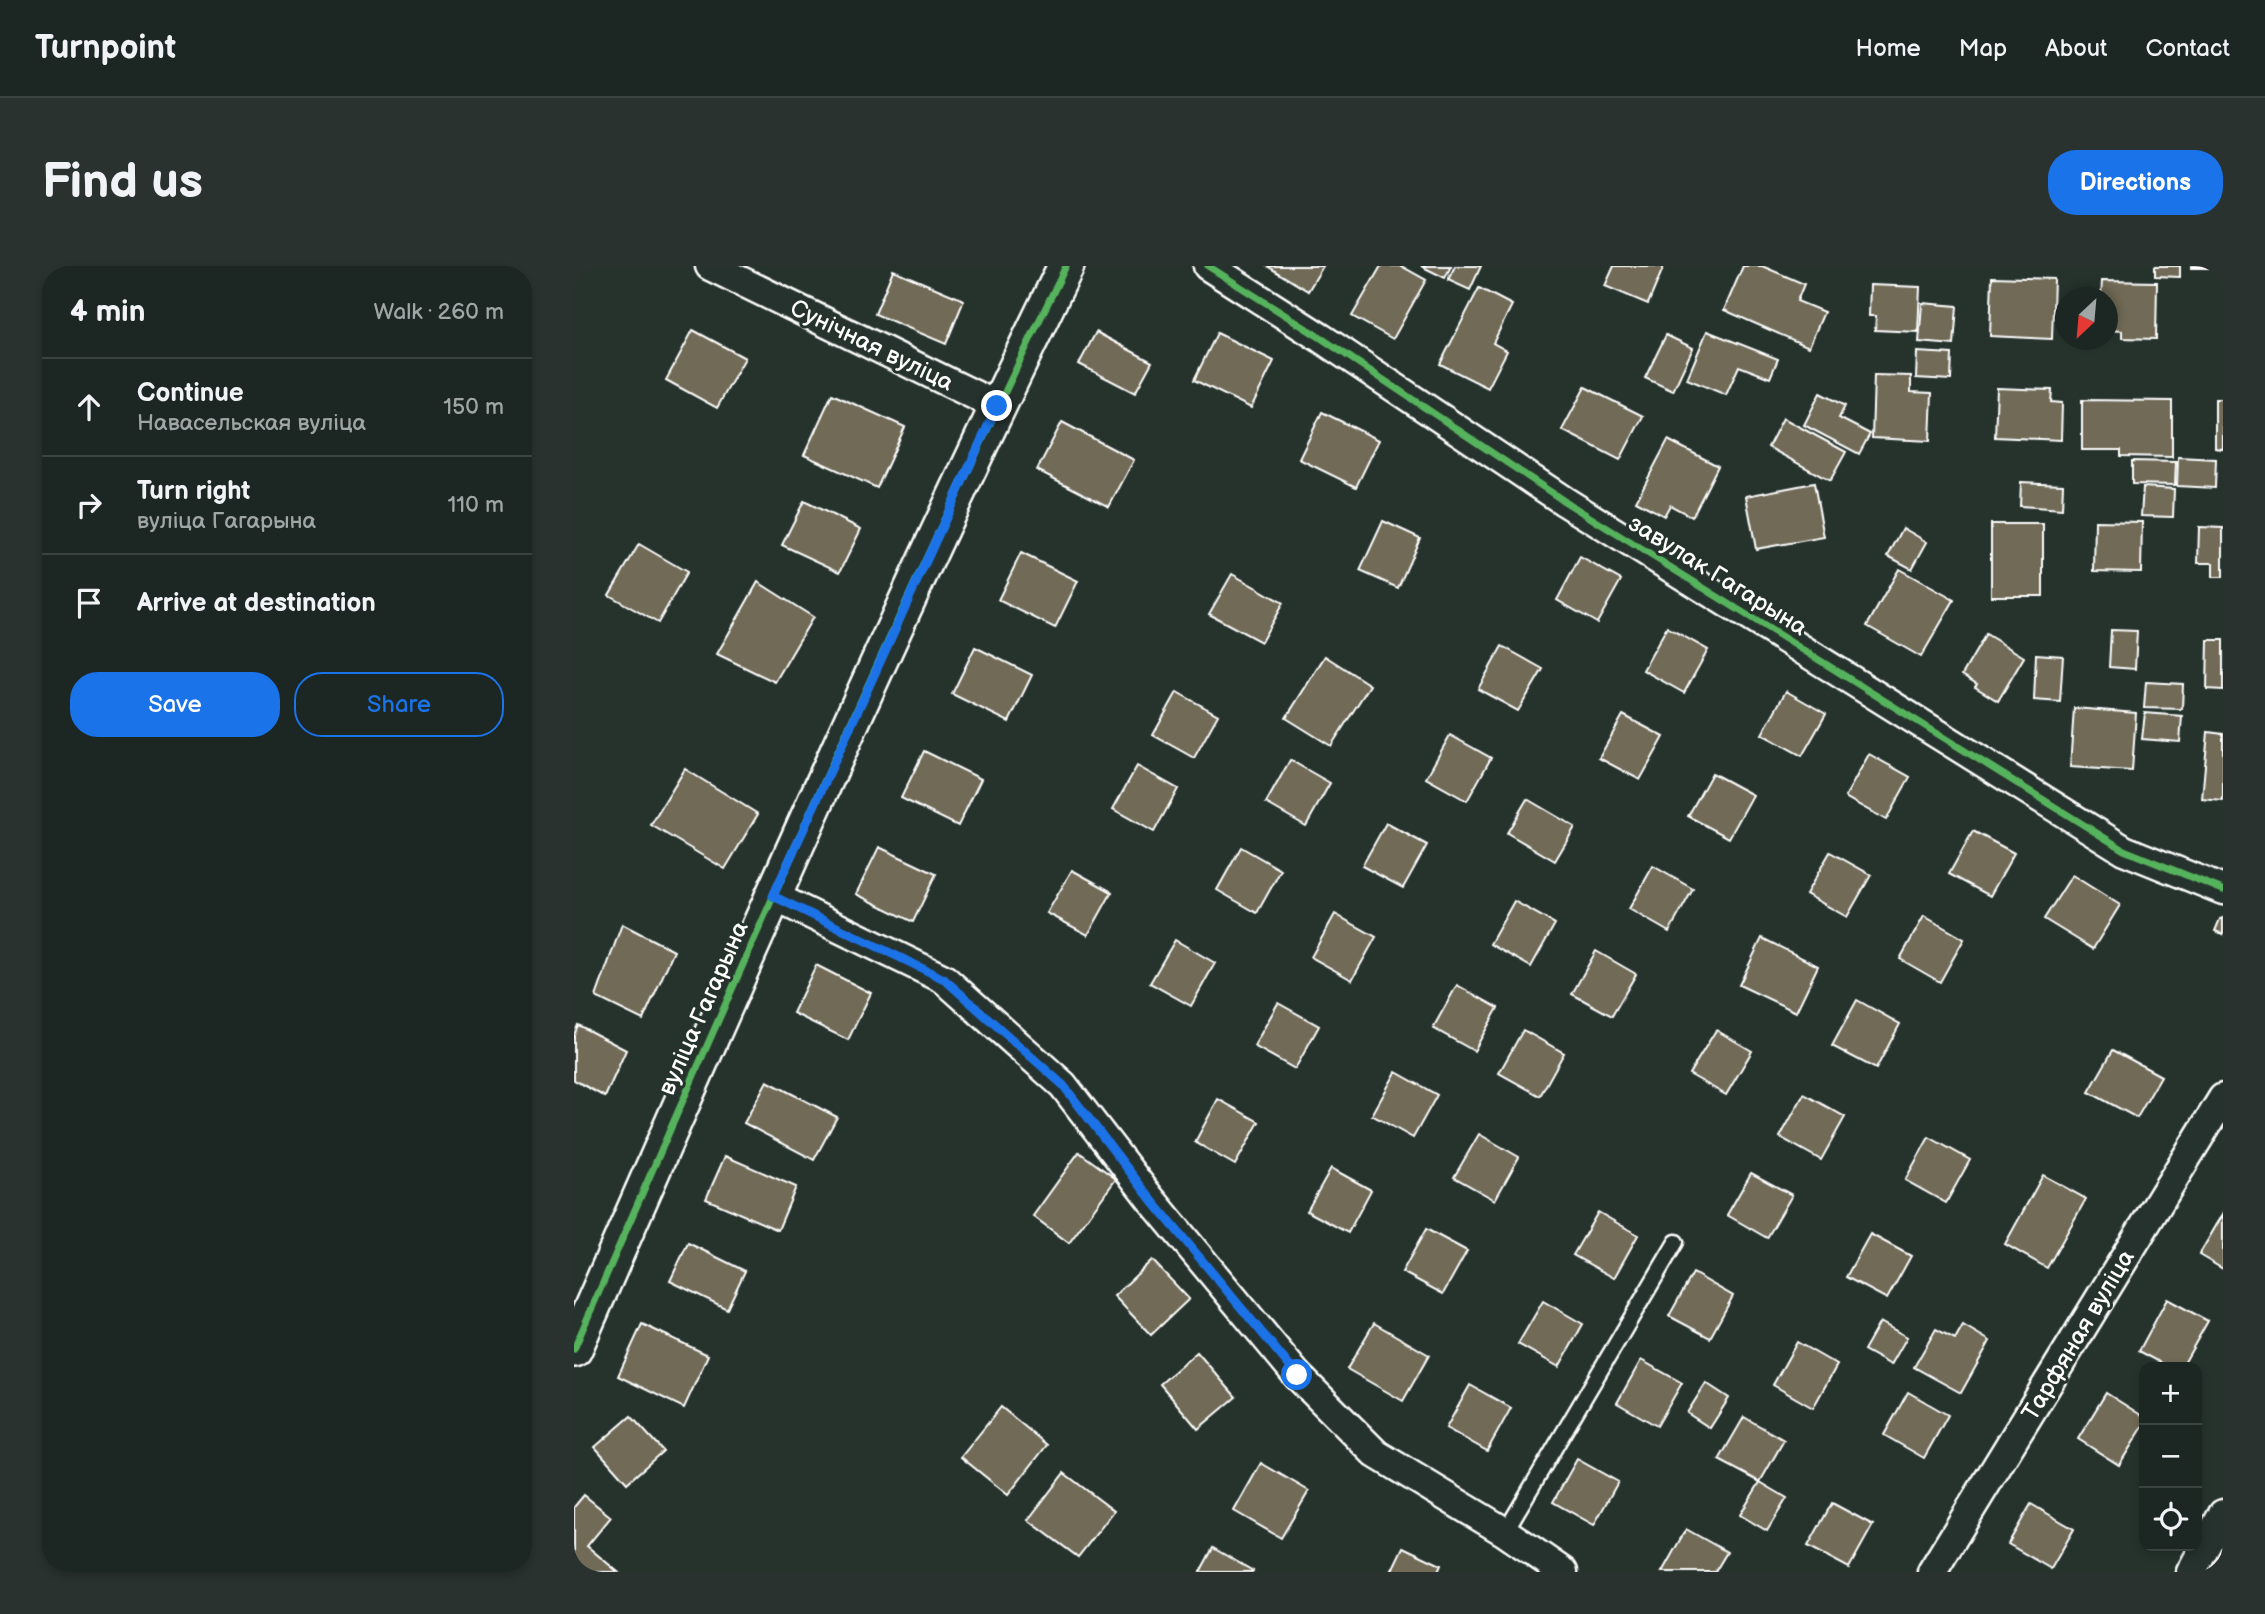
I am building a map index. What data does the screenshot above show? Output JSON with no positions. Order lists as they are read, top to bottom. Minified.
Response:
{"streets":{"street":["Сунічная вуліца","завулак Гагарына","вуліца Гагарына","Тарфяная вуліца"]},"crossings":[["Сунічная вуліца","вуліца Гагарына"]],"north":"bottom left","page":{"header":"Turnpoint","nav":["Home","Map","About","Contact"],"buttons":["Directions",["Save","Share"]],"title":"Find us","heading":["4 min","Walk · 260 m"],"list":[["Continue","Навасельская вуліца","150 m"],["Turn right","вуліца Гагарына","110 m"],"Arrive at destination"],"map_buttons":["+","−"]}}
